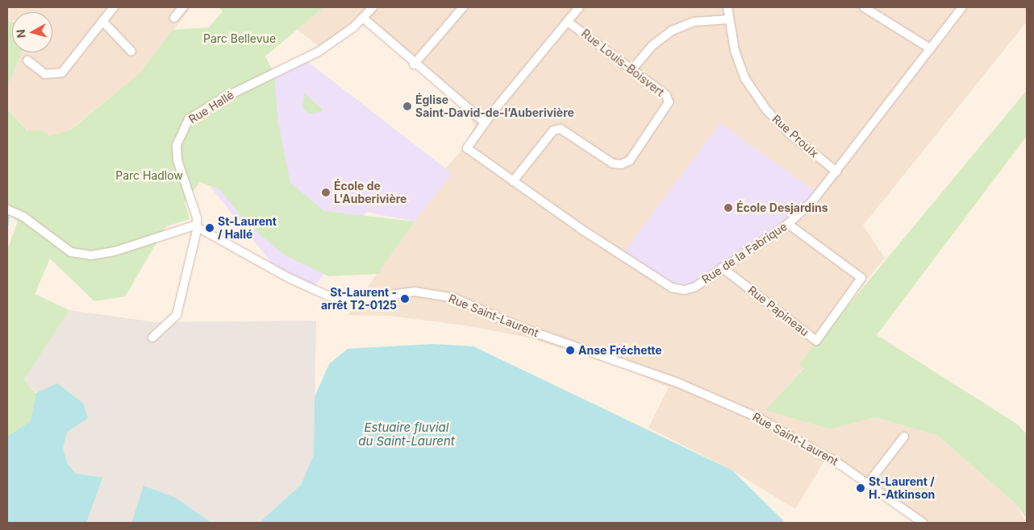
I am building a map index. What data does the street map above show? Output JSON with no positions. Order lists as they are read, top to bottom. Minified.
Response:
{"streets":{"street":["Rue Louis-Boisvert","Rue Hallé","Rue Proulx","Rue de la Fabrique","Rue Papineau","Rue Saint-Laurent"]},"crossings":[["Rue Louis-Boisvert","Rue de la Fabrique"],["Rue Hallé","Rue Saint-Laurent"],["Rue Proulx","Rue de la Fabrique"],["Rue de la Fabrique","Rue Papineau"]],"water":["Estuaire fluvial du Saint-Laurent"],"parks":["Parc Bellevue","Parc Hadlow"],"places":["Église Saint-David-de-l’Auberivière","École de L'Auberivière","École Desjardins","St-Laurent / Hallé","St-Laurent - arrêt T2-0125","Anse Fréchette","St-Laurent / H.-Atkinson"],"north":"left"}
